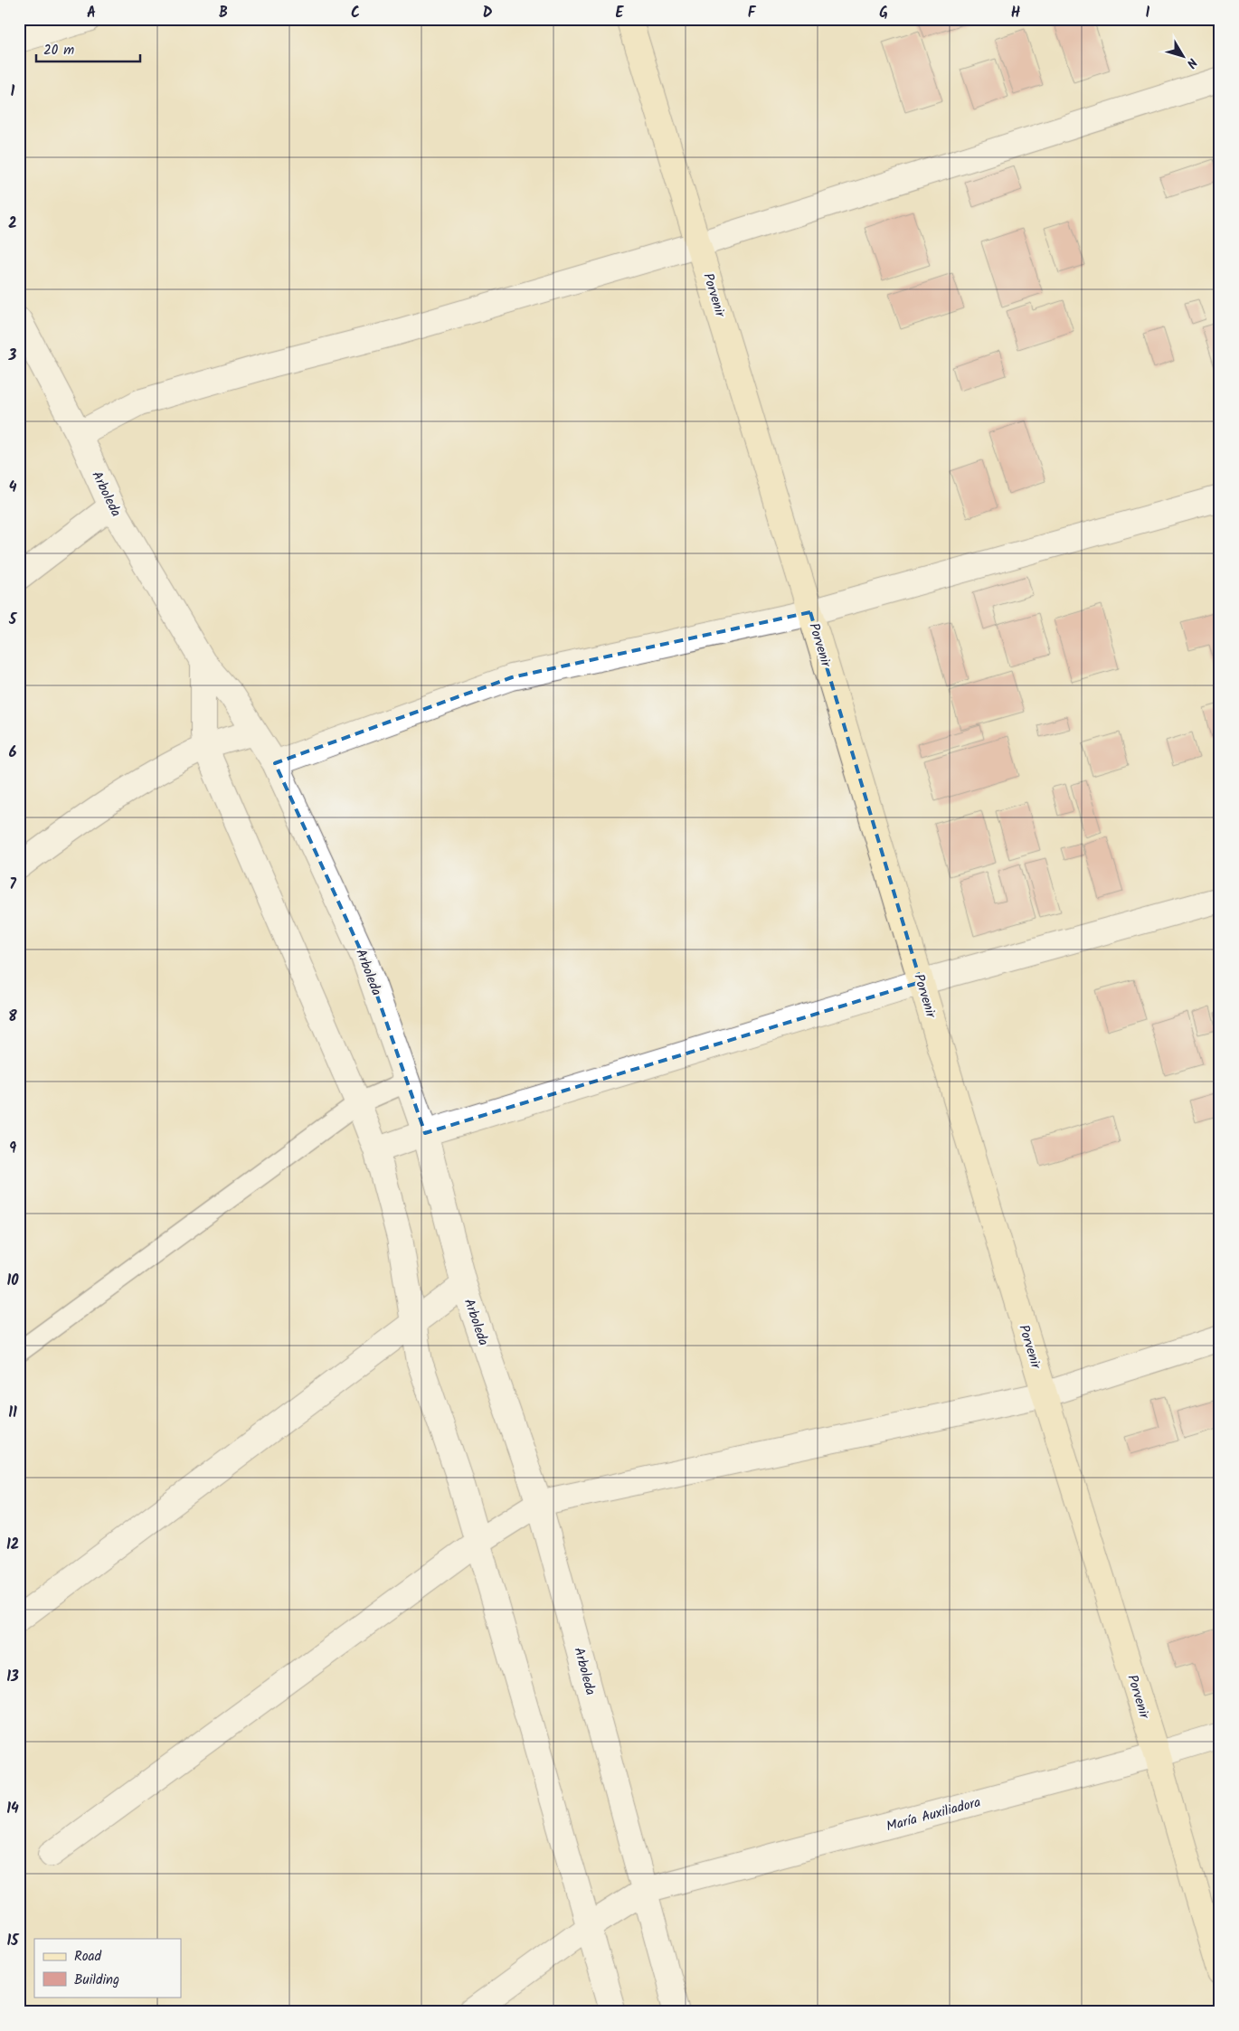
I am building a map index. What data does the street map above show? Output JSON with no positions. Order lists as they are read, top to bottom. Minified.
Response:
{"streets":{"street":["Porvenir","Arboleda","María Auxiliadora"]},"crossings":[["Porvenir","María Auxiliadora"],["Arboleda","María Auxiliadora"]],"legend":["Road","Building"],"scale_bar":"20 m","north":"bottom right","grid":{"columns":["A","B","C","D","E","F","G","H","I"],"rows":["1","2","3","4","5","6","7","8","9","10","11","12","13","14","15"]}}
